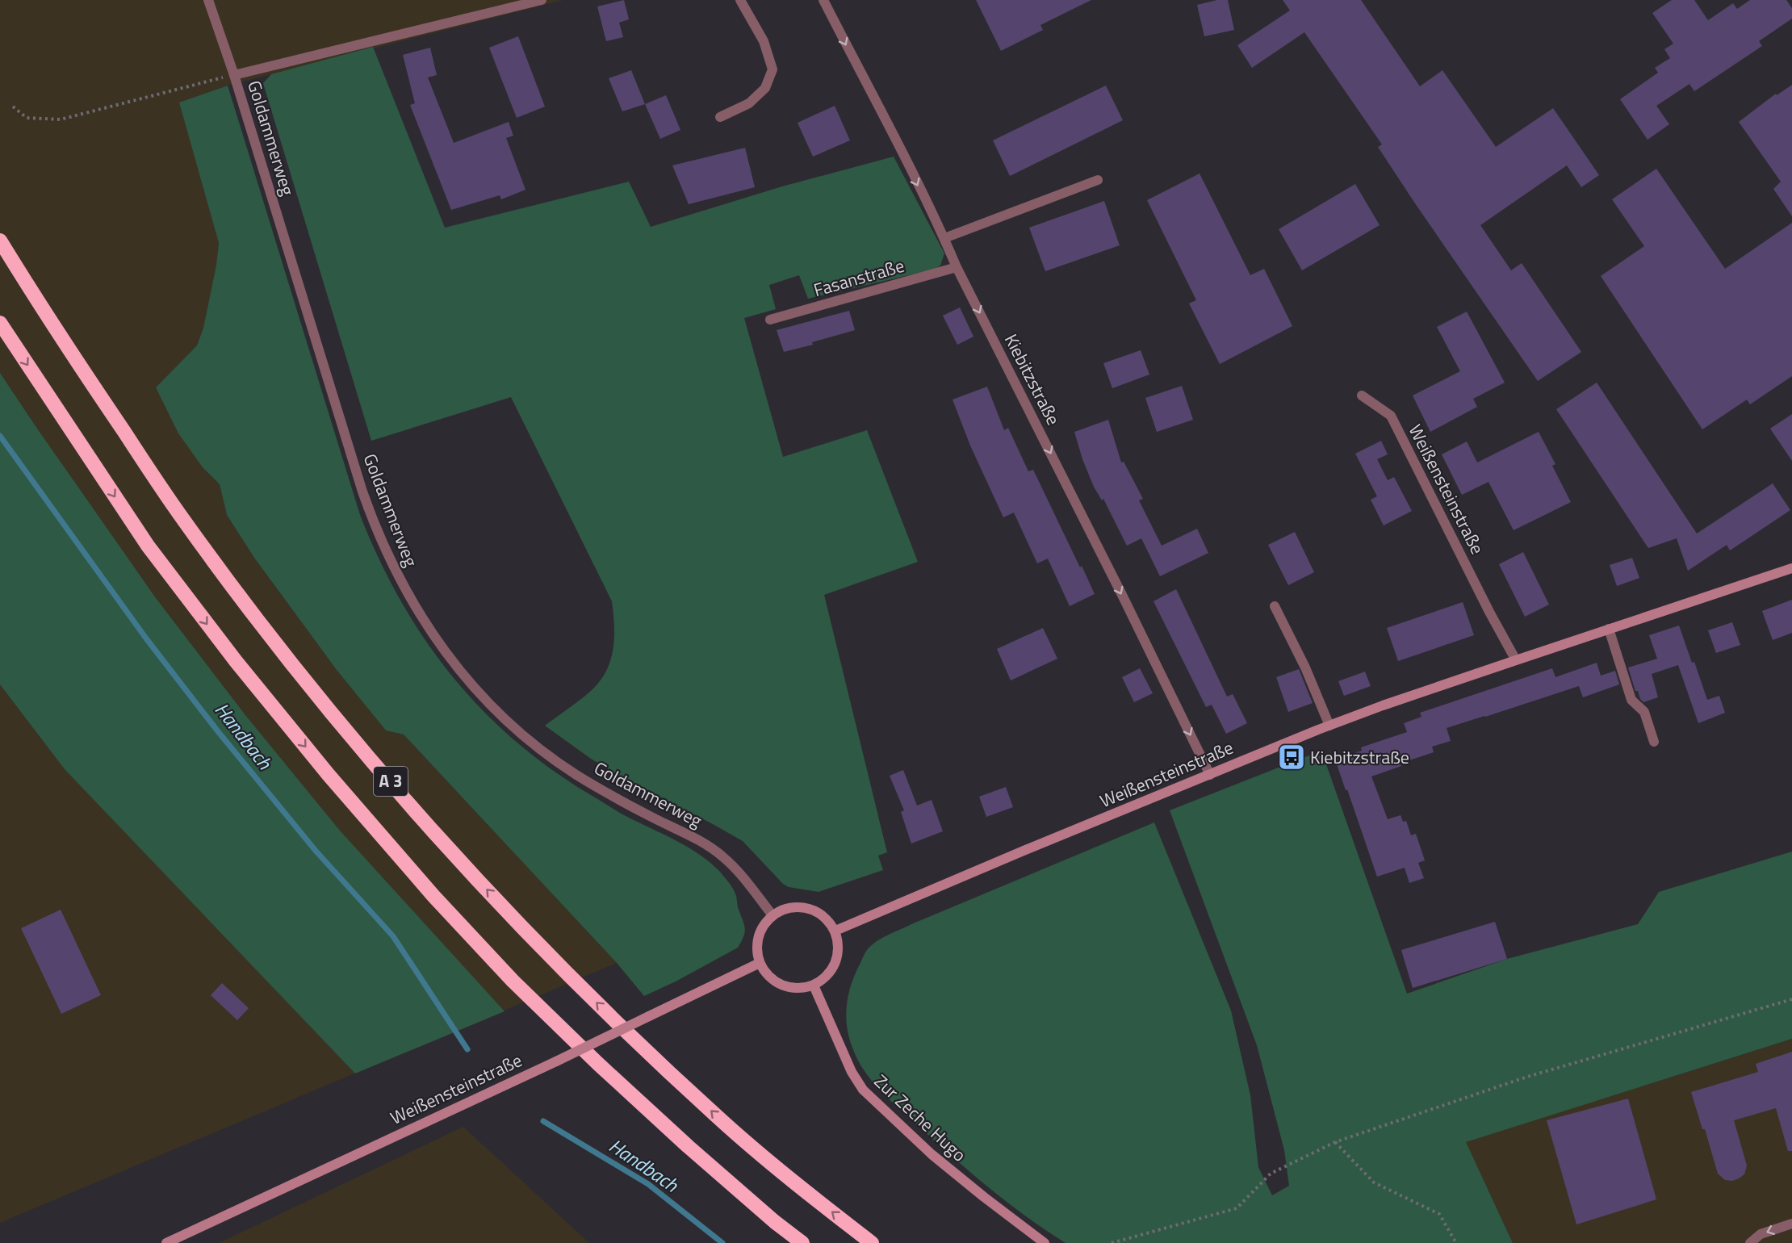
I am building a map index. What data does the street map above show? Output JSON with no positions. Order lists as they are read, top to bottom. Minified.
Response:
{"streets":{"highway":["A 3"],"street":["Goldammerweg","Fasanstraße","Kiebitzstraße","Weißensteinstraße","Zur Zeche Hugo"]},"crossings":[["Goldammerweg","Weißensteinstraße"],["Goldammerweg","Zur Zeche Hugo"],["Fasanstraße","Kiebitzstraße"],["Kiebitzstraße","Weißensteinstraße"],["Weißensteinstraße","Zur Zeche Hugo"]],"one_way":["Kiebitzstraße"],"water":["Handbach"],"places":{"bus stop":["Kiebitzstraße"]}}
